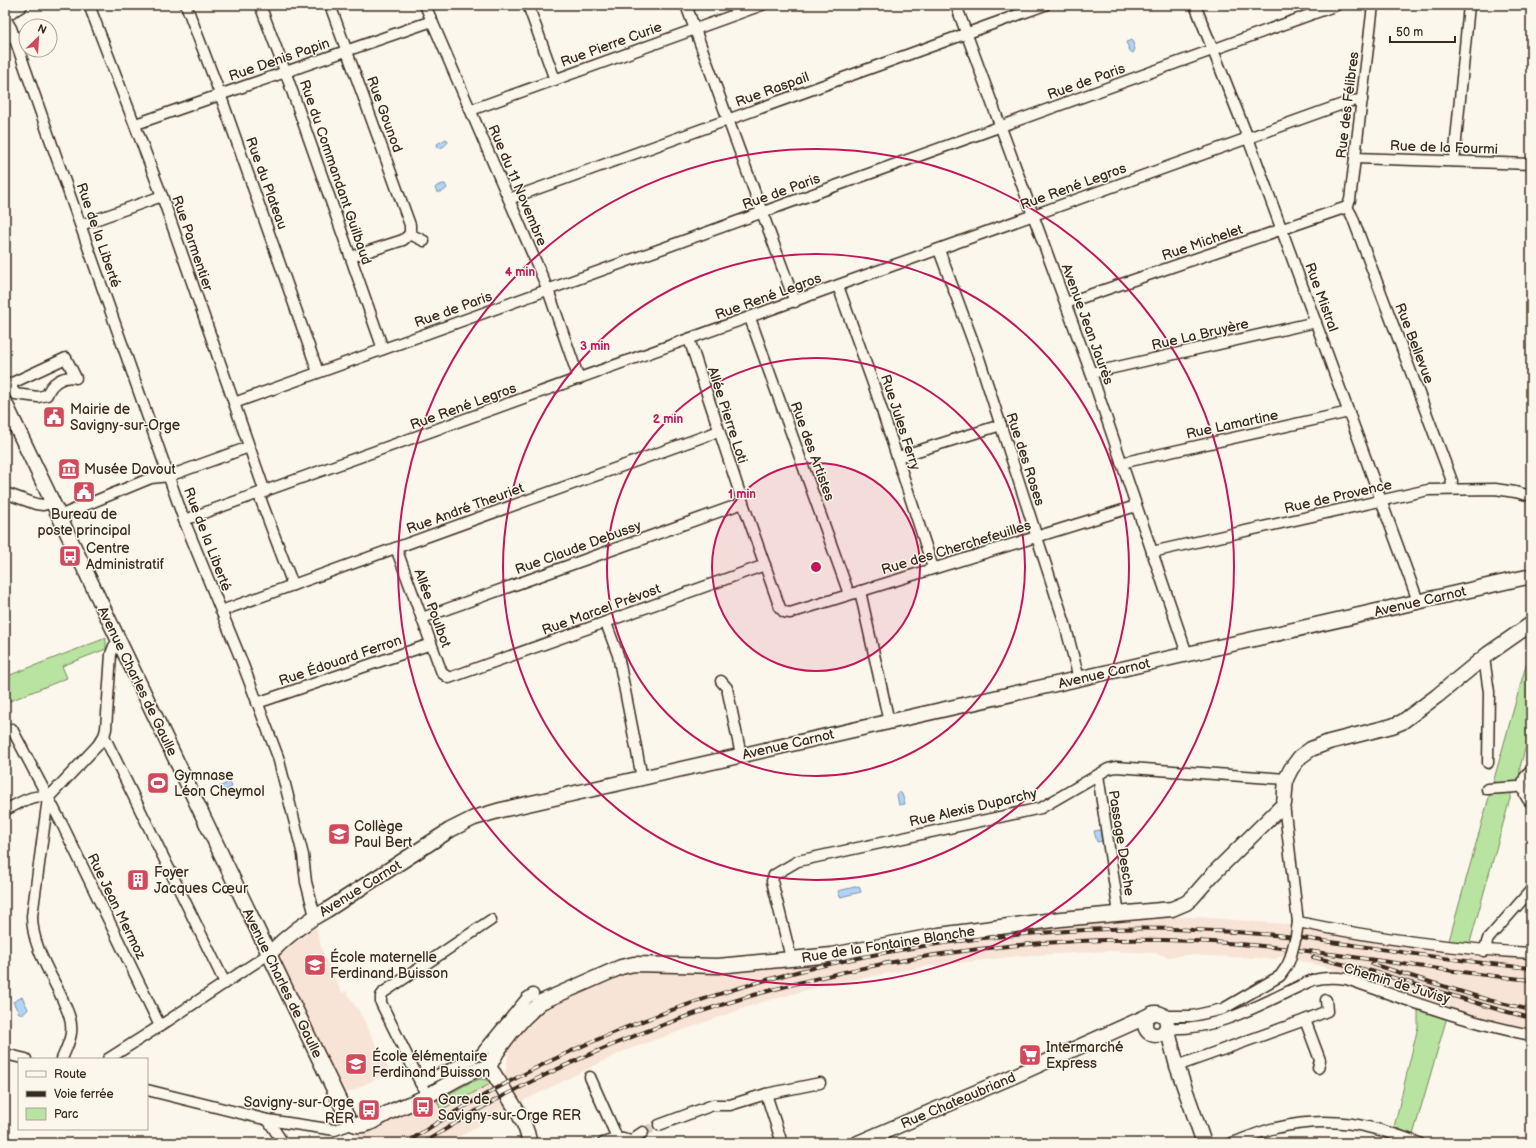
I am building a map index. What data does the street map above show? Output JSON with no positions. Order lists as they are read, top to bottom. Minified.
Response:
{"streets":{"street":["Rue Pierre Curie","Rue Denis Papin","Rue de Paris","Rue Raspail","Rue des Félibres","Rue Gounod","Rue de la Fourmi","Rue du Commandant Guilbaud","Rue du Plateau","Rue du 11 Novembre","Rue René Legros","Rue de la Liberté","Rue Michelet","Rue Parmentier","Rue Mistral","Avenue Jean Jaurès","Rue La Bruyère","Rue Bellevue","Allée Pierre Loti","Rue Jules Ferry","Rue Lamartine","Rue des Artistes","Rue des Roses","Rue de Provence","Rue André Theuriet","Rue Claude Debussy","Rue des Cherchefeuilles","Avenue Carnot","Allée Poulbot","Rue Marcel Prévost","Rue Édouard Ferron","Avenue Charles de Gaulle","Rue Alexis Duparchy","Passage Desche","Rue Jean Mermoz","Rue de la Fontaine Blanche","Chemin de Juvisy","Rue Chateaubriand"]},"crossings":[["Rue Pierre Curie","Rue du 11 Novembre"],["Rue Denis Papin","Rue Gounod"],["Rue Denis Papin","Rue du Commandant Guilbaud"],["Rue Denis Papin","Rue du Plateau"],["Rue Denis Papin","Rue du 11 Novembre"],["Rue Denis Papin","Rue Parmentier"],["Rue de Paris","Rue du Commandant Guilbaud"],["Rue de Paris","Rue du Plateau"],["Rue de Paris","Rue du 11 Novembre"],["Rue de Paris","Rue Parmentier"],["Rue de Paris","Rue Mistral"],["Rue de Paris","Avenue Jean Jaurès"],["Rue Raspail","Rue du 11 Novembre"],["Rue Raspail","Avenue Jean Jaurès"],["Rue des Félibres","Rue de la Fourmi"],["Rue des Félibres","Rue René Legros"],["Rue des Félibres","Rue Michelet"],["Rue des Félibres","Rue Bellevue"],["Rue du 11 Novembre","Rue René Legros"],["Rue René Legros","Rue de la Liberté"],["Rue René Legros","Rue Parmentier"],["Rue René Legros","Rue Mistral"],["Rue René Legros","Avenue Jean Jaurès"],["Rue René Legros","Allée Pierre Loti"],["Rue René Legros","Rue Jules Ferry"],["Rue René Legros","Rue des Artistes"],["Rue René Legros","Rue des Roses"],["Rue de la Liberté","Rue André Theuriet"],["Rue de la Liberté","Avenue Carnot"],["Rue de la Liberté","Rue Édouard Ferron"],["Rue Michelet","Rue Mistral"],["Rue Michelet","Avenue Jean Jaurès"],["Rue Michelet","Rue Bellevue"],["Rue Parmentier","Rue André Theuriet"],["Rue Mistral","Rue La Bruyère"],["Rue Mistral","Rue Lamartine"],["Rue Mistral","Rue de Provence"],["Rue Mistral","Avenue Carnot"],["Avenue Jean Jaurès","Rue La Bruyère"],["Avenue Jean Jaurès","Rue Lamartine"],["Avenue Jean Jaurès","Rue de Provence"],["Avenue Jean Jaurès","Rue des Cherchefeuilles"],["Avenue Jean Jaurès","Avenue Carnot"],["Rue Bellevue","Rue de Provence"],["Allée Pierre Loti","Rue André Theuriet"],["Allée Pierre Loti","Rue Claude Debussy"],["Allée Pierre Loti","Rue des Cherchefeuilles"],["Allée Pierre Loti","Rue Marcel Prévost"],["Rue Jules Ferry","Rue des Cherchefeuilles"],["Rue des Artistes","Rue des Cherchefeuilles"],["Rue des Roses","Rue des Cherchefeuilles"],["Rue des Roses","Avenue Carnot"],["Rue André Theuriet","Allée Poulbot"],["Rue Claude Debussy","Allée Poulbot"],["Avenue Carnot","Avenue Charles de Gaulle"],["Avenue Carnot","Rue Jean Mermoz"],["Allée Poulbot","Rue Marcel Prévost"],["Allée Poulbot","Rue Édouard Ferron"],["Rue Alexis Duparchy","Passage Desche"],["Rue Alexis Duparchy","Rue de la Fontaine Blanche"],["Passage Desche","Rue de la Fontaine Blanche"],["Chemin de Juvisy","Rue Chateaubriand"]],"places":{"public building":["Mairie de Savigny-sur-Orge","Bureau de poste principal"],"museum":["Musée Davout"],"bus stop":["Centre Administratif","Gare de Savigny-sur-Orge RER","Savigny-sur-Orge RER"],"sports":["Gymnase Léon Cheymol"],"school or university":["Collège Paul Bert","École maternelle Ferdinand Buisson","École élémentaire Ferdinand Buisson"],"building":["Foyer Jacques Cœur"],"supermarket":["Intermarché Express"]},"legend":["Route","Voie ferrée","Parc"],"scale_bar":"50 m","north":"top right","rings":["4 min","3 min","2 min","1 min"]}
